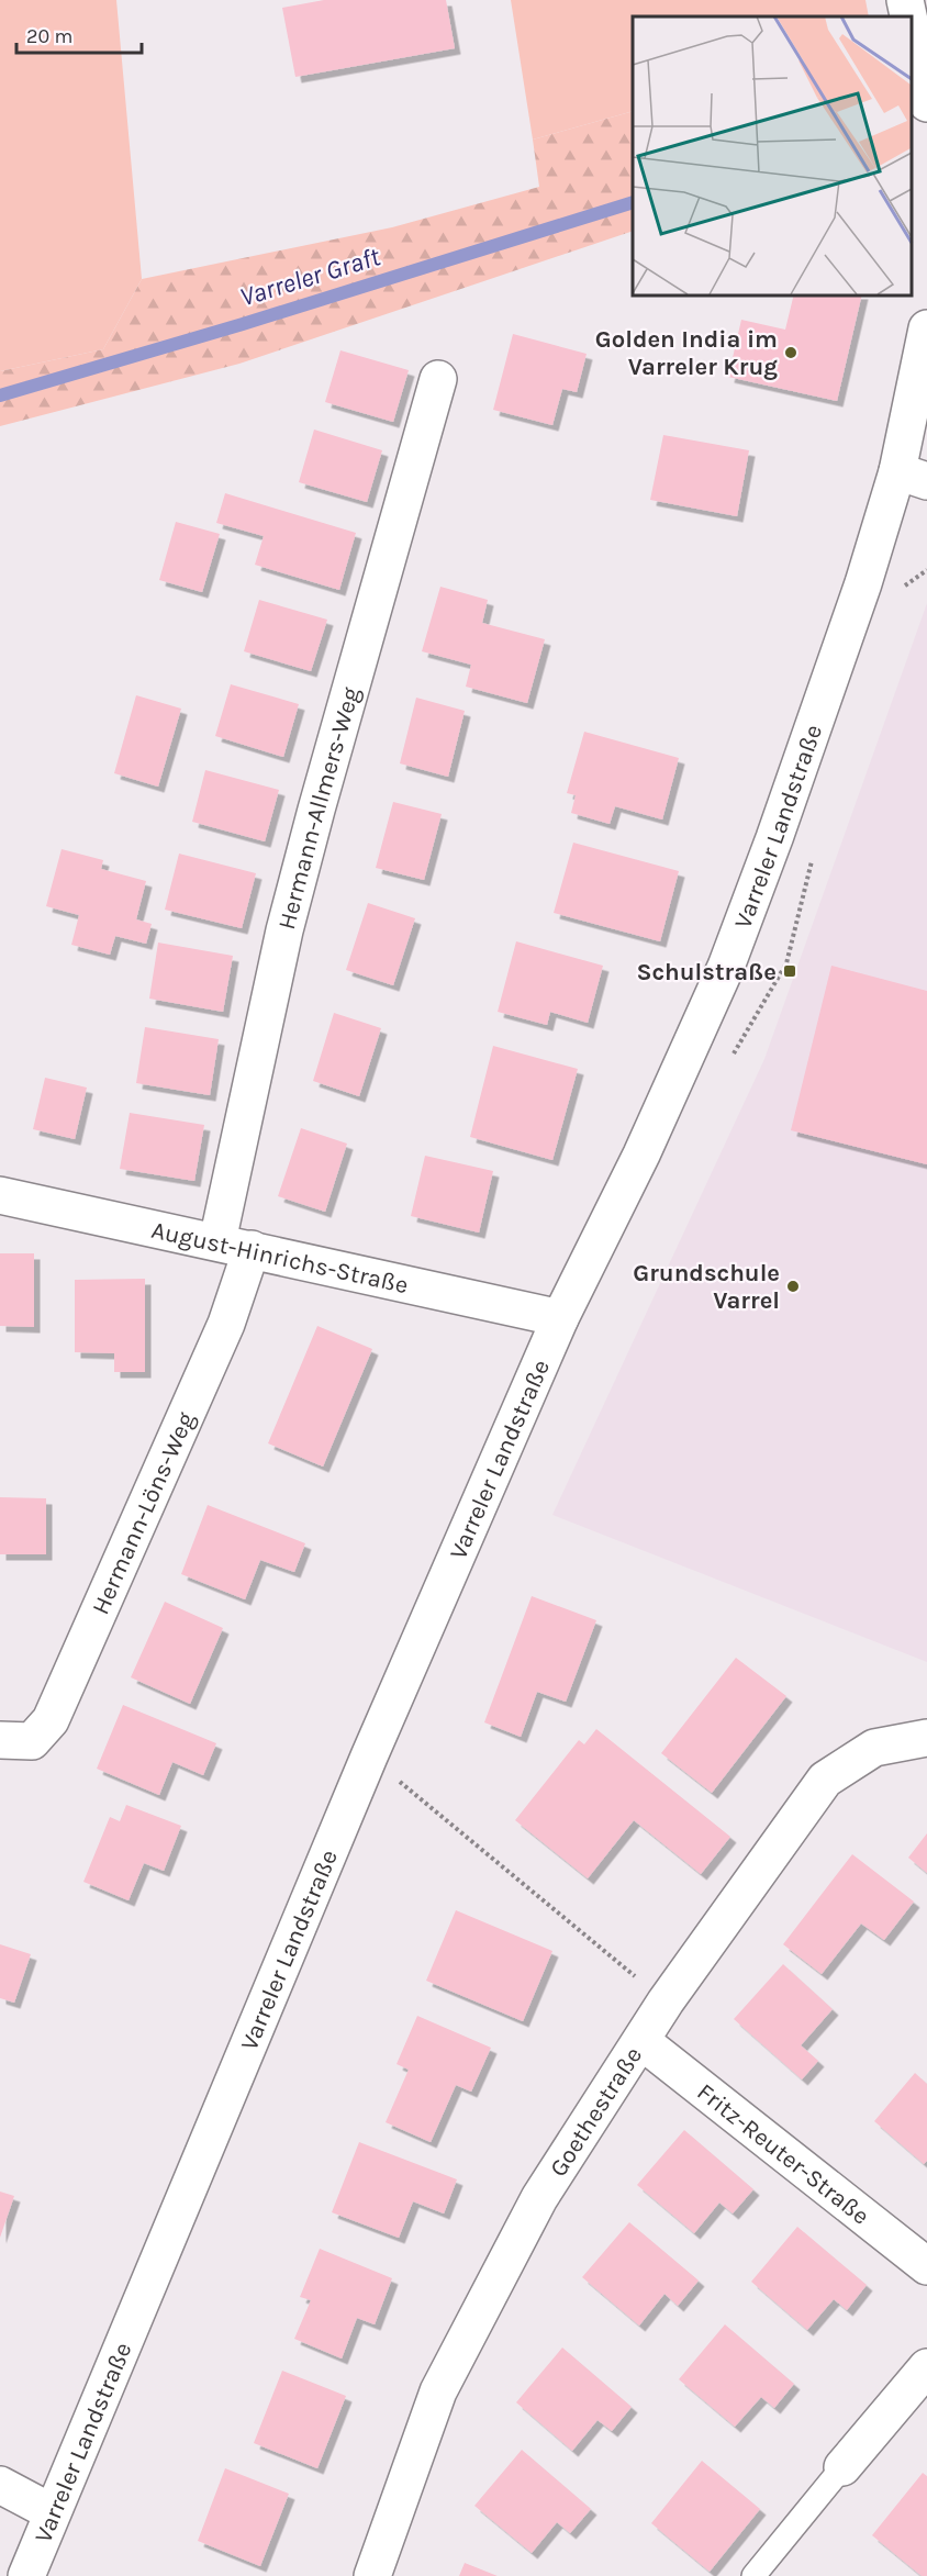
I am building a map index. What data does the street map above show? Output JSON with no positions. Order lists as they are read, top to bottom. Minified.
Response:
{"streets":{"street":["Hermann-Allmers-Weg","Varreler Landstraße","August-Hinrichs-Straße","Hermann-Löns-Weg","Goethestraße","Fritz-Reuter-Straße"]},"crossings":[["Hermann-Allmers-Weg","August-Hinrichs-Straße"],["Varreler Landstraße","August-Hinrichs-Straße"],["August-Hinrichs-Straße","Hermann-Löns-Weg"],["Goethestraße","Fritz-Reuter-Straße"]],"water":["Varreler Graft"],"places":{"other":["Golden India im Varreler Krug","Grundschule Varrel"],"transit":["Schulstraße"]},"scale_bar":"20 m"}
